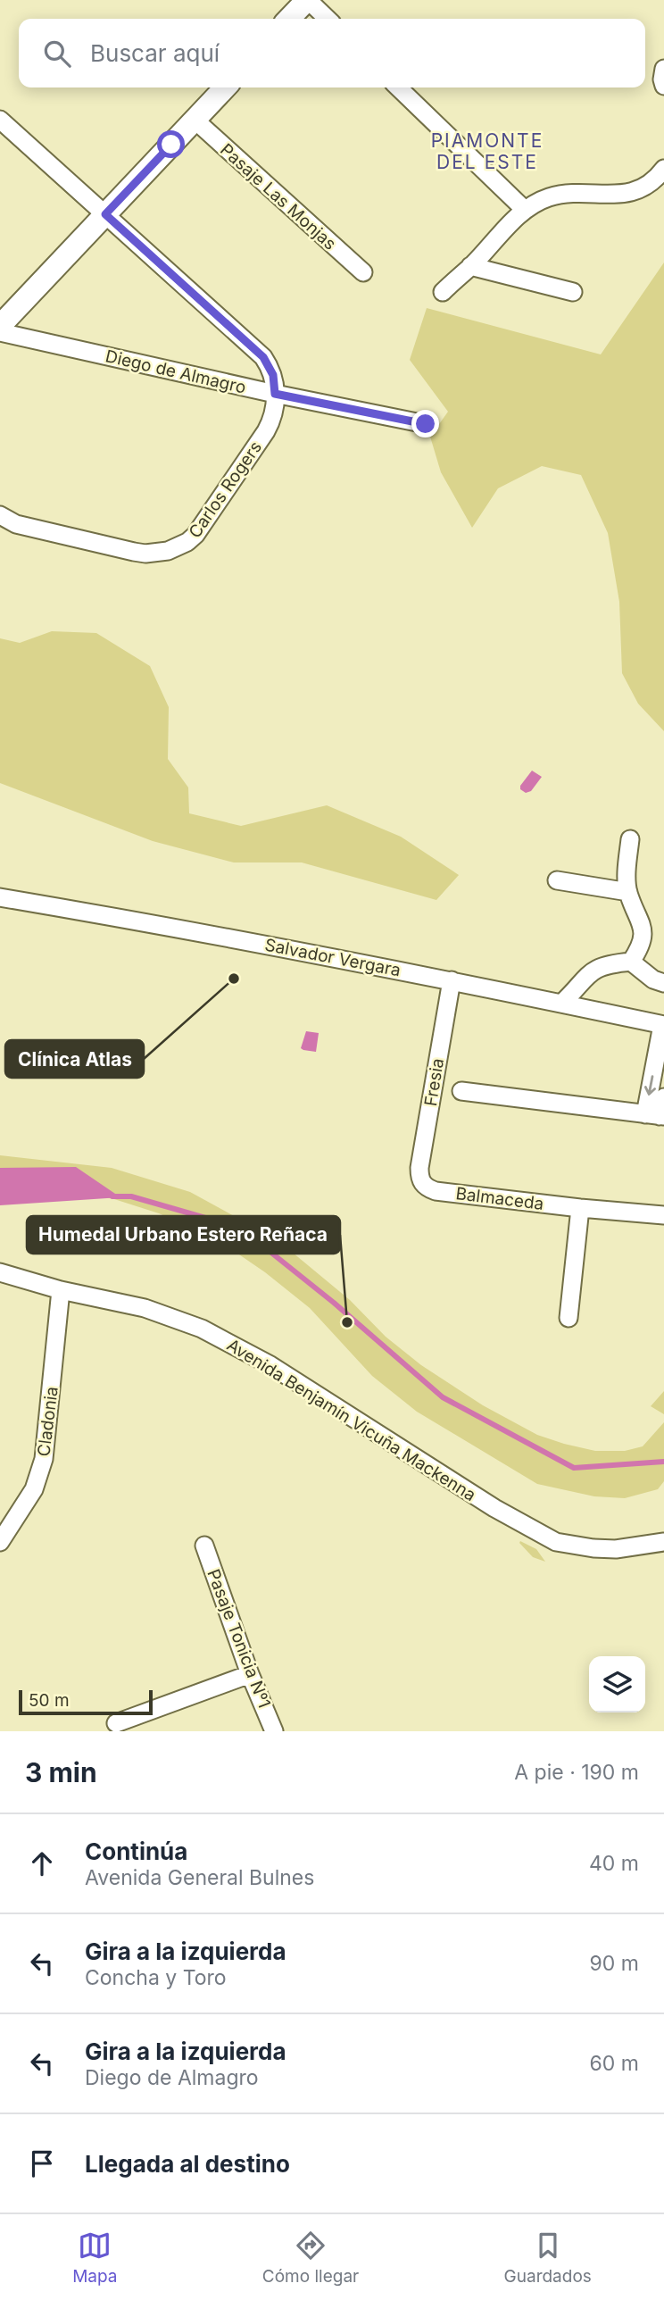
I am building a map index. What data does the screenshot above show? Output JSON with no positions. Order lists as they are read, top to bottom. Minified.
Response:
{"streets":{"street":["Pasaje Las Monjas","Diego de Almagro","Carlos Rogers","Salvador Vergara","Fresia","Balmaceda","Avenida Benjamín Vicuña Mackenna","Cladonia","Pasaje Tonicia Nº1"]},"crossings":[["Diego de Almagro","Carlos Rogers"],["Salvador Vergara","Fresia"],["Fresia","Balmaceda"],["Avenida Benjamín Vicuña Mackenna","Cladonia"]],"districts":["PIAMONTE DEL ESTE"],"places":["Clínica Atlas","Humedal Urbano Estero Reñaca"],"scale_bar":"50 m","page":{"search":"Buscar aquí","scale":"50 m","heading":["3 min","A pie · 190 m"],"list":[["Continúa","Avenida General Bulnes","40 m"],["Gira a la izquierda","Concha y Toro","90 m"],["Gira a la izquierda","Diego de Almagro","60 m"],"Llegada al destino"],"nav":["Mapa","Cómo llegar","Guardados"]}}
